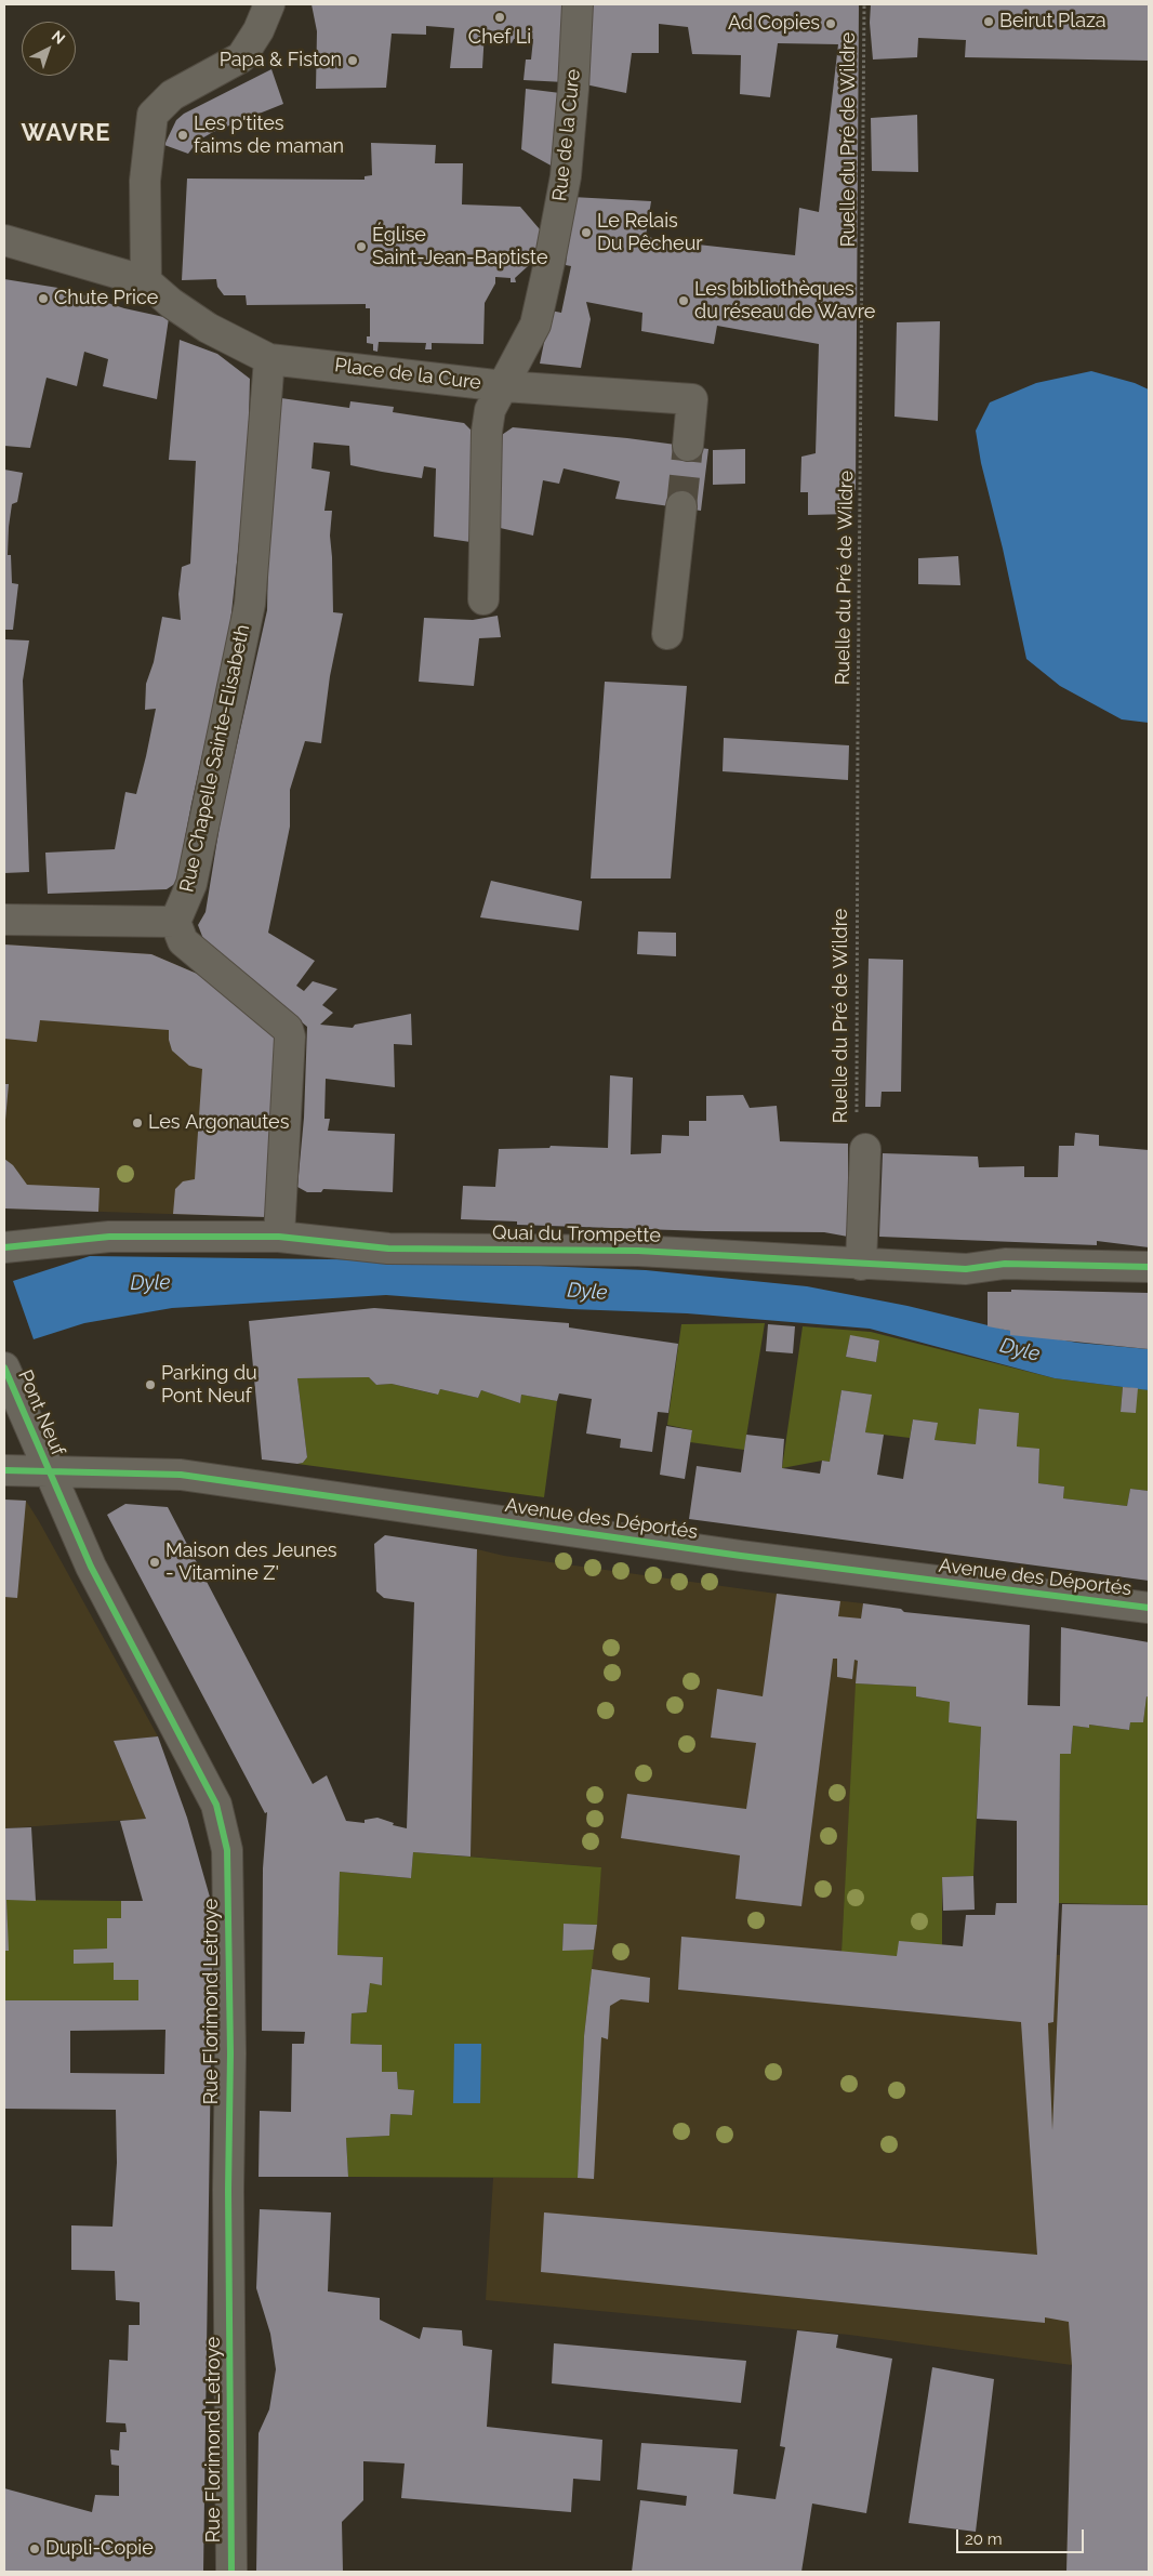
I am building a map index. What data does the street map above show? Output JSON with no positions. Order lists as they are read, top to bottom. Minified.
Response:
{"streets":{"street":["Rue de la Cure","Place de la Cure","Rue Chapelle Sainte-Elisabeth","Quai du Trompette","Pont Neuf","Avenue des Déportés","Rue Florimond Letroye"],"path":["Ruelle du Pré de Wildre"]},"crossings":[["Rue de la Cure","Place de la Cure"],["Place de la Cure","Rue Chapelle Sainte-Elisabeth"],["Pont Neuf","Avenue des Déportés"],["Pont Neuf","Rue Florimond Letroye"],["Avenue des Déportés","Rue Florimond Letroye"]],"districts":["WAVRE"],"water":["Dyle"],"places":["Chef Li","Beirut Plaza","Ad Copies","Papa & Fiston","Les p'tites faims de maman","Le Relais Du Pêcheur","Église Saint-Jean-Baptiste","Chute Price","Les bibliothèques du réseau de Wavre","Les Argonautes","Parking du Pont Neuf","Maison des Jeunes - Vitamine Z'","Dupli-Copie"],"scale_bar":"20 m","north":"top right"}
